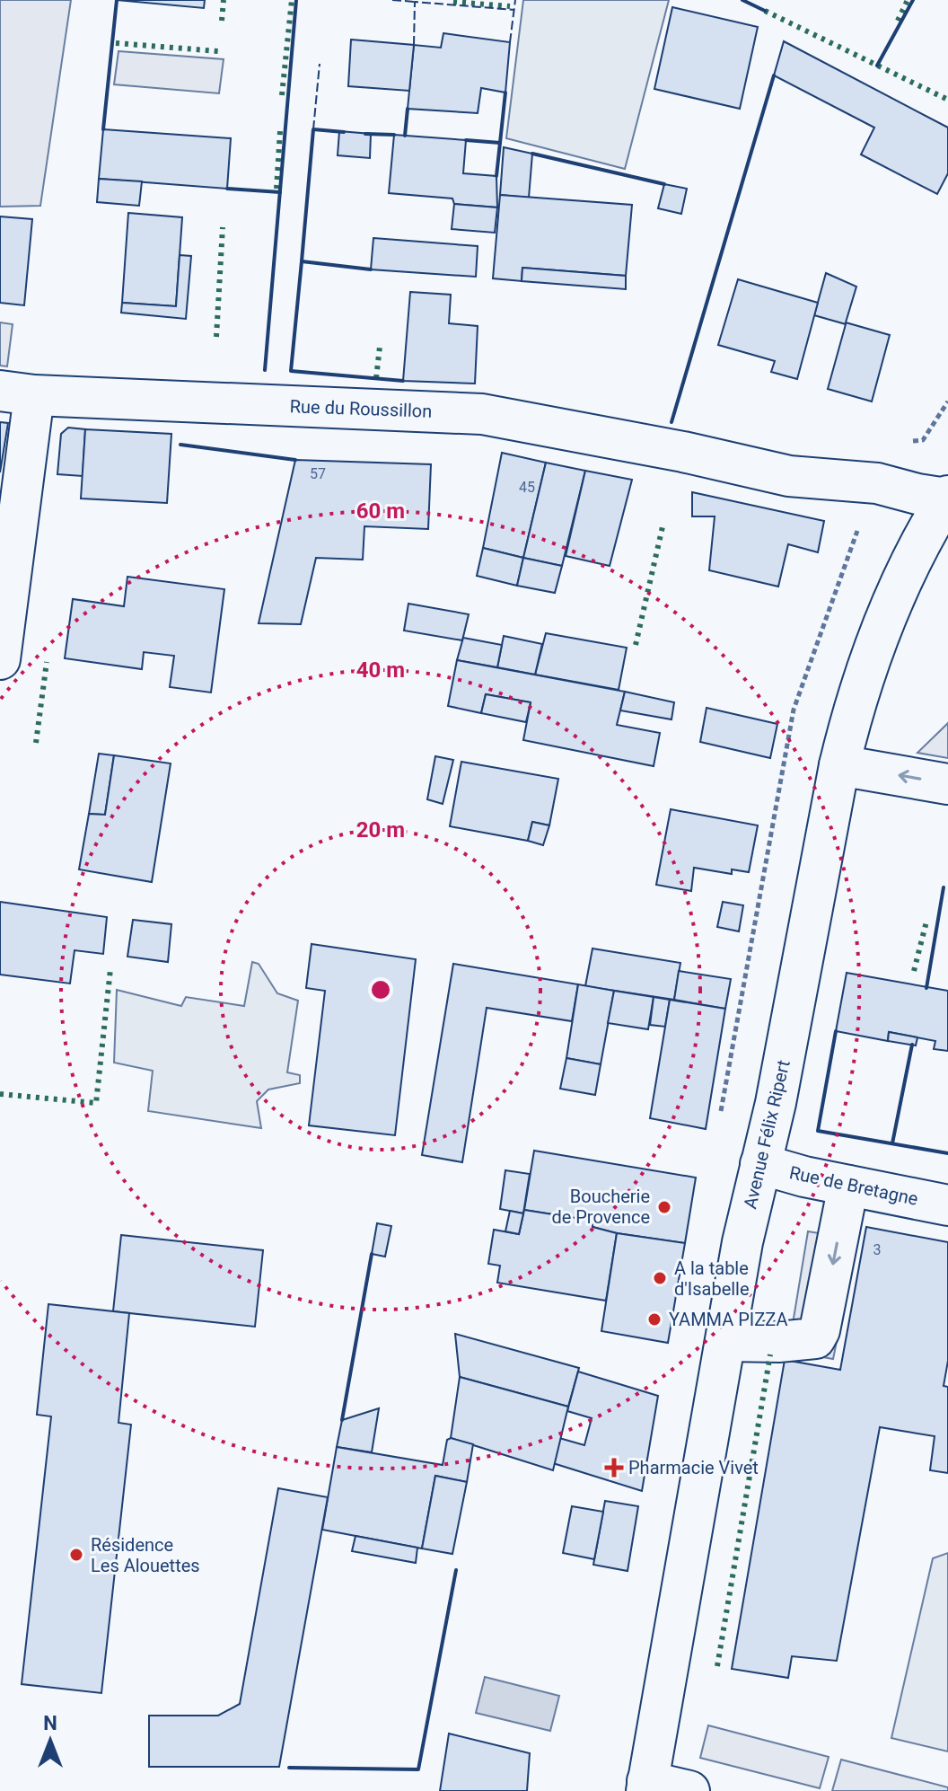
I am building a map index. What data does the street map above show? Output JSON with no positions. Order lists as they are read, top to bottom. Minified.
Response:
{"streets":{"street":["Rue du Roussillon","Avenue Félix Ripert","Rue de Bretagne"]},"crossings":[["Rue du Roussillon","Avenue Félix Ripert"],["Avenue Félix Ripert","Rue de Bretagne"]],"places":{"other":["Boucherie de Provence","A la table d'Isabelle","YAMMA PIZZA","Résidence Les Alouettes"],"health":["Pharmacie Vivet"]},"house_numbers":["57","45","3"],"north":"top","rings":["60 m","40 m","20 m"]}
